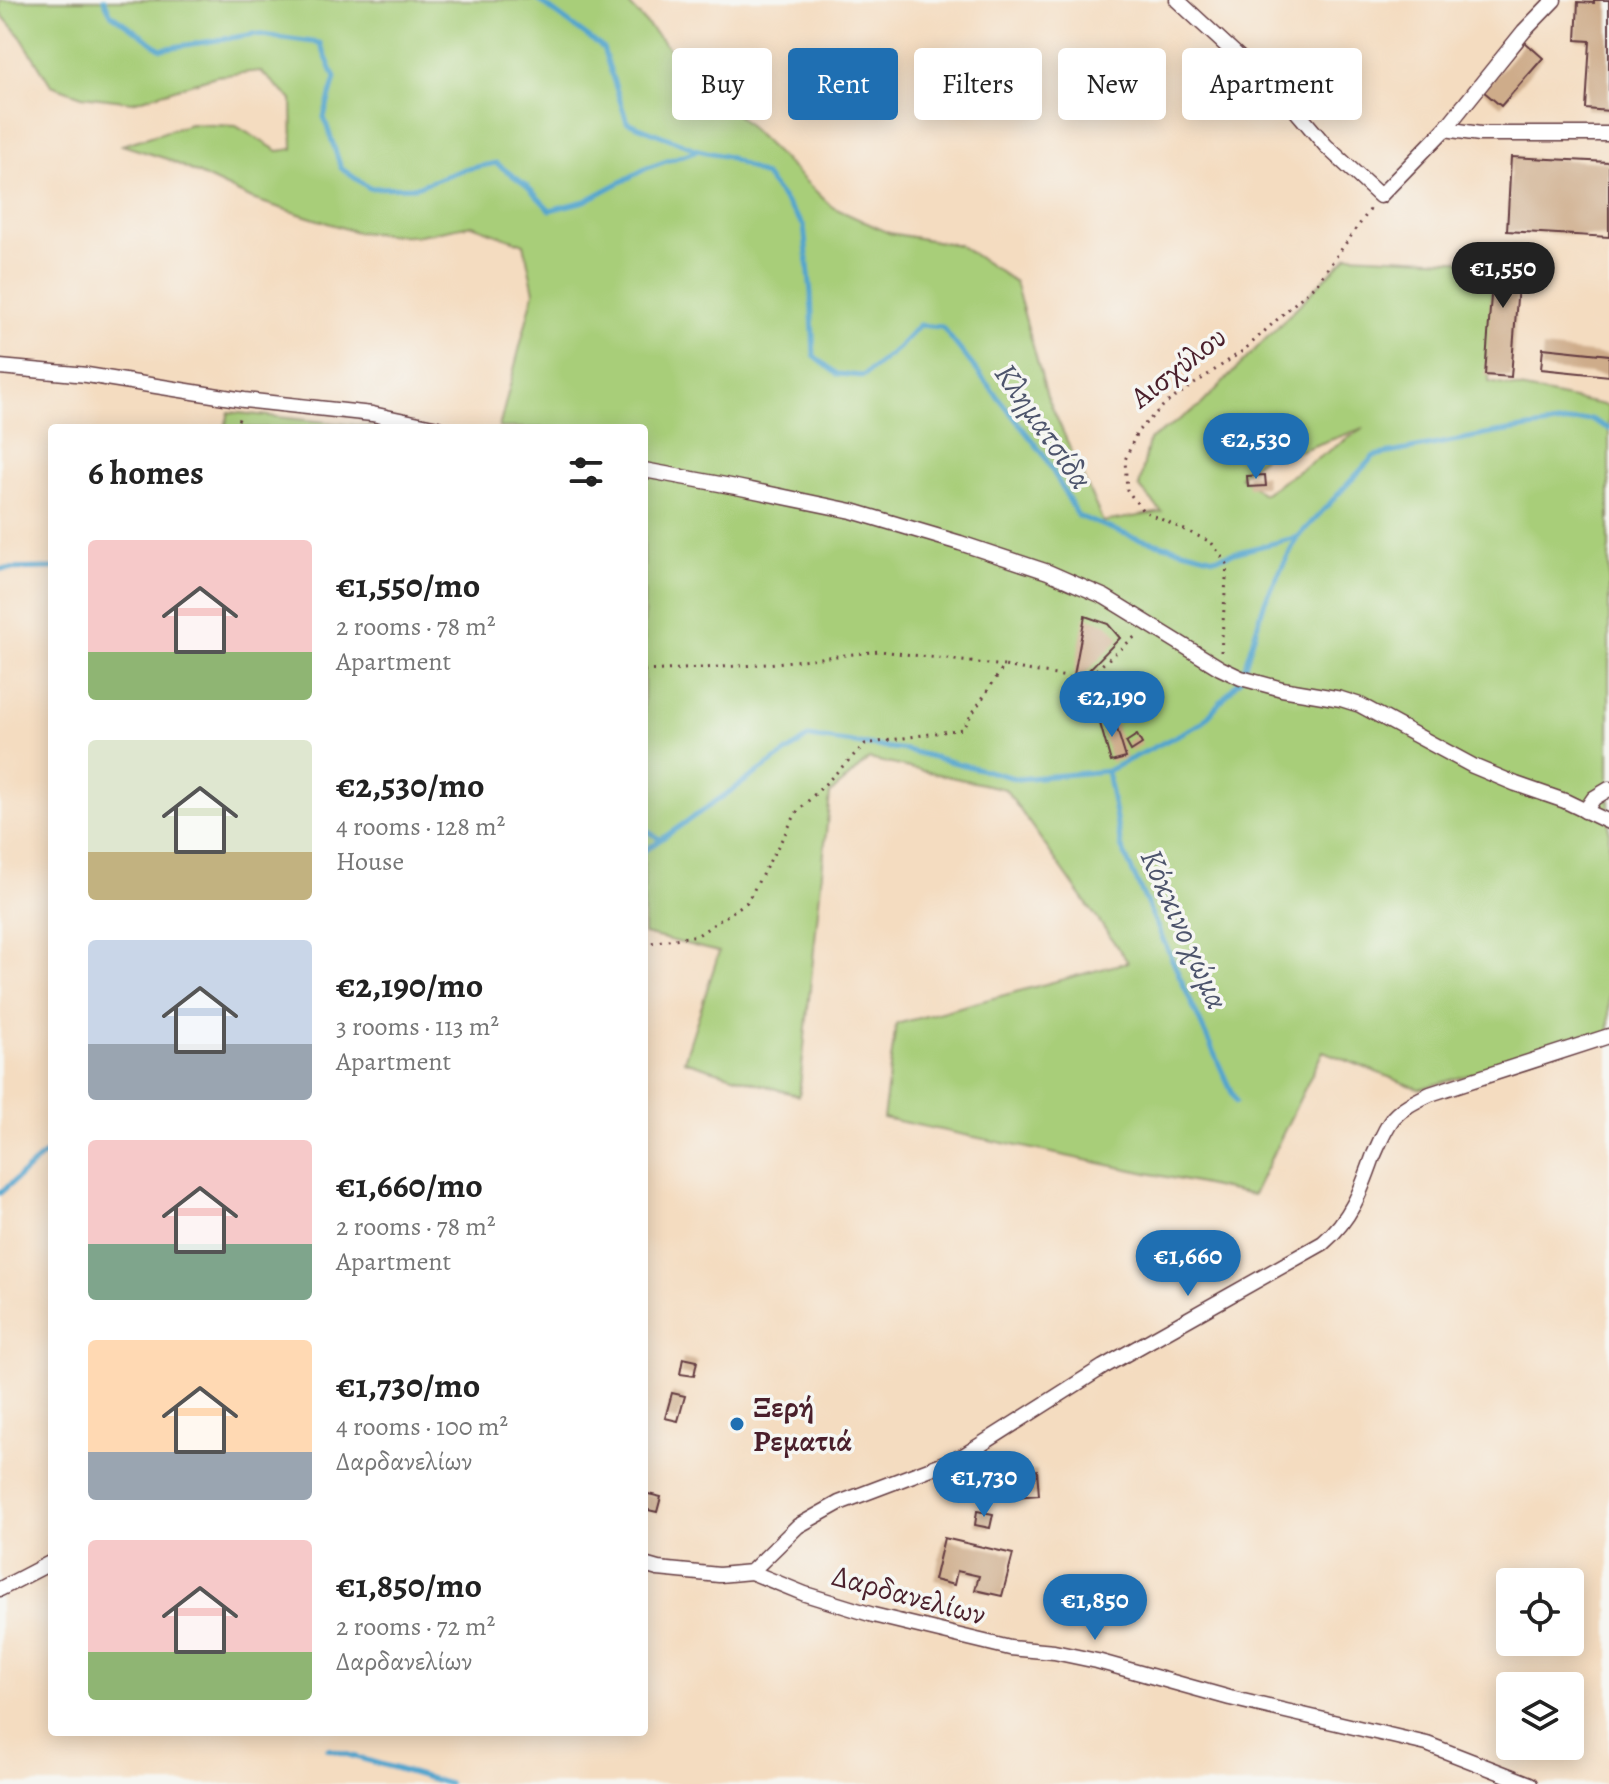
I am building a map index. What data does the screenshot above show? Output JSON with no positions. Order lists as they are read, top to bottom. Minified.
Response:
{"streets":{"street":["Δαρδανελίων"],"path":["Αισχύλου"]},"water":["Κληματσίδα","Κόκκινο χώμα"],"places":["Ξερή Ρεματιά"],"page":{"chip":["Buy","Rent","Filters","New","Apartment"],"price":["€1,550","€2,530","€2,190","€1,660","€1,730","€1,850"],"heading":"6 homes","list":[{"name":"€1,550/mo","note":"2 rooms · 78 m² · Apartment"},{"name":"€2,530/mo","note":"4 rooms · 128 m² · House"},{"name":"€2,190/mo","note":"3 rooms · 113 m² · Apartment"},{"name":"€1,660/mo","note":"2 rooms · 78 m² · Apartment"},{"name":"€1,730/mo","note":"4 rooms · 100 m² · Δαρδανελίων"},{"name":"€1,850/mo","note":"2 rooms · 72 m² · Δαρδανελίων"}]}}
